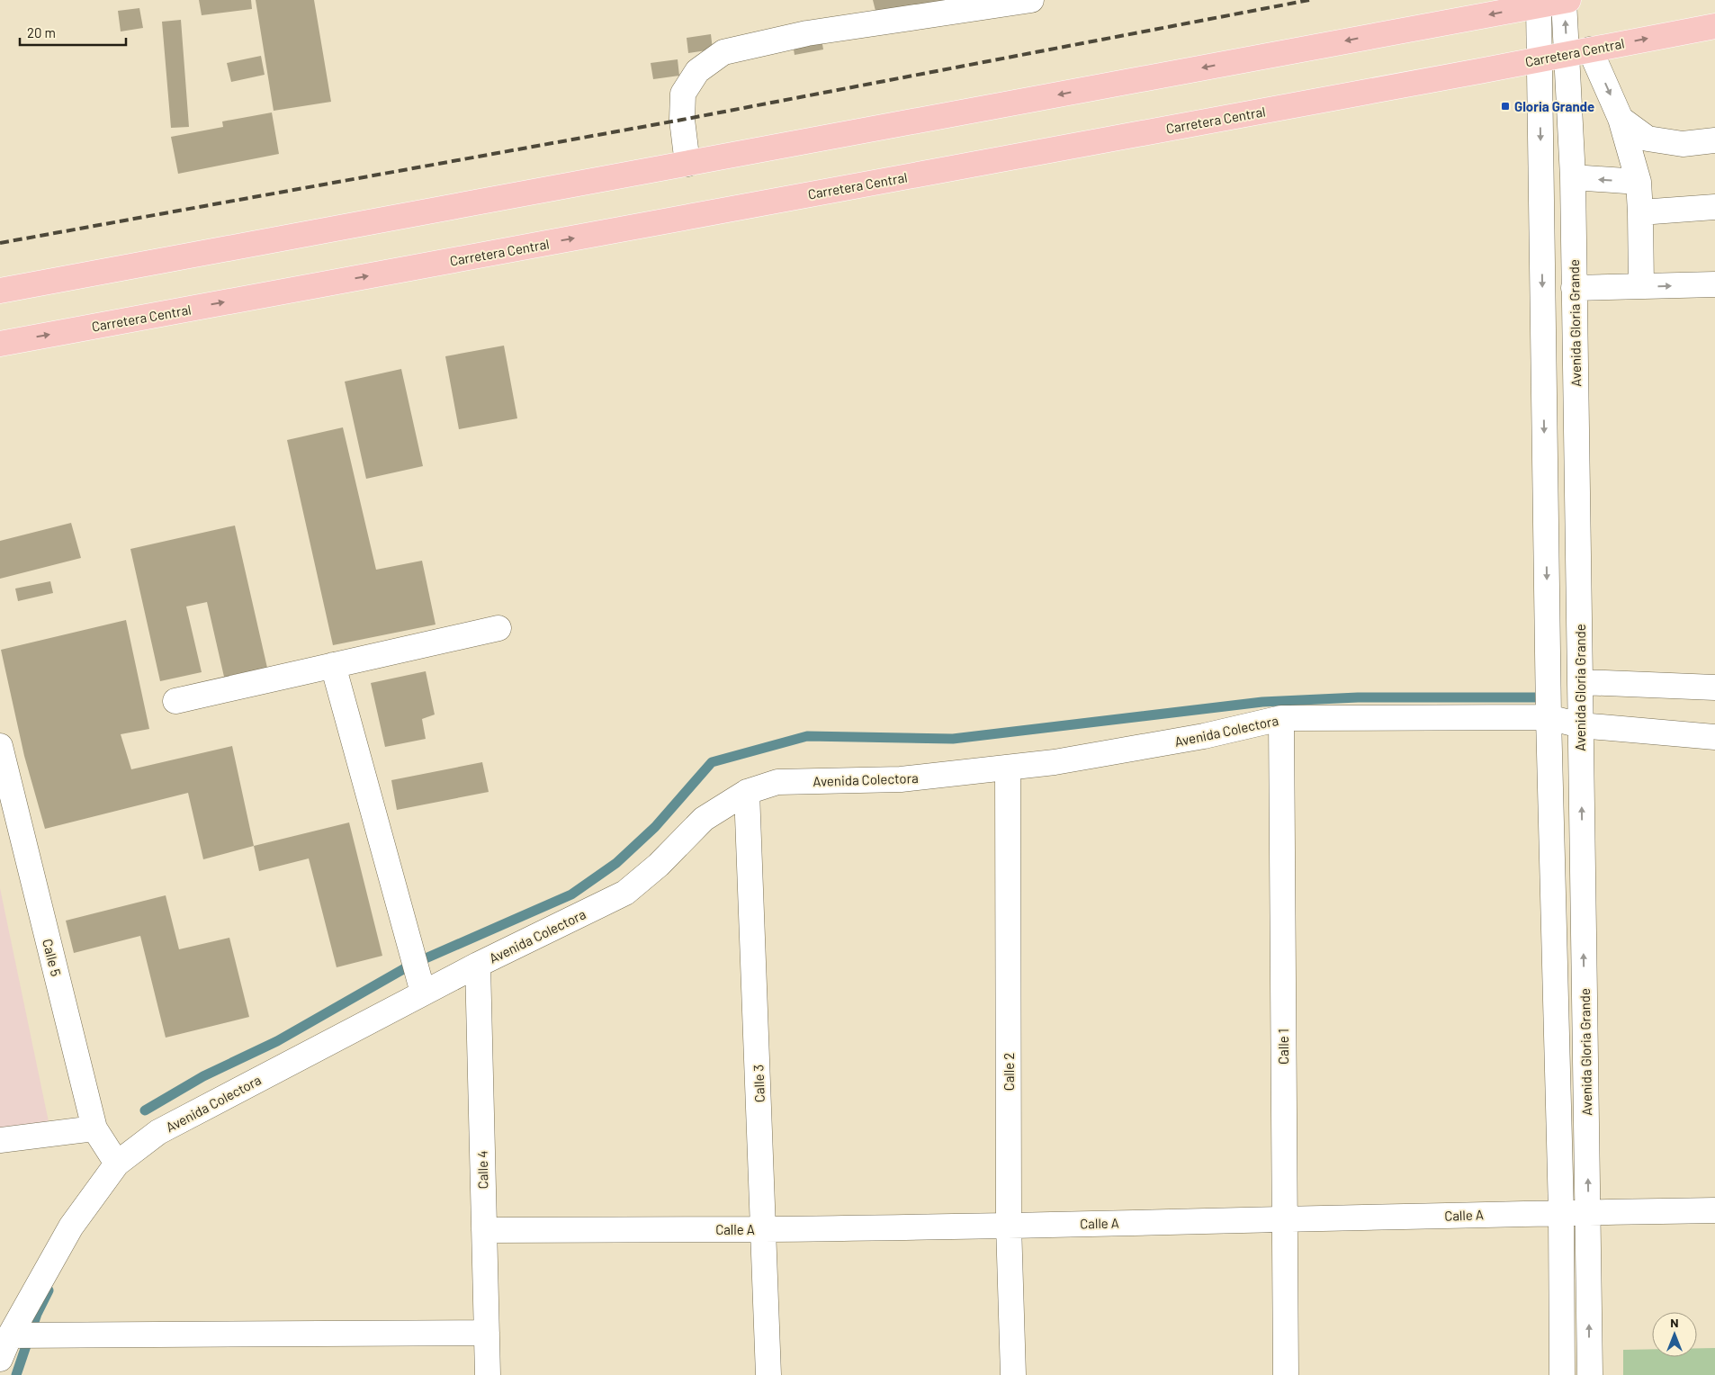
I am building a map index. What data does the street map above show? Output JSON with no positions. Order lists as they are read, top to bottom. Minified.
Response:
{"streets":{"highway":["Carretera Central"],"street":["Avenida Gloria Grande","Avenida Colectora","Calle 5","Calle 1","Calle 2","Calle 3","Calle 4","Calle A"]},"crossings":[["Carretera Central","Avenida Gloria Grande"],["Avenida Gloria Grande","Avenida Colectora"],["Avenida Gloria Grande","Calle A"],["Avenida Colectora","Calle 5"],["Avenida Colectora","Calle 1"],["Avenida Colectora","Calle 2"],["Avenida Colectora","Calle 3"],["Avenida Colectora","Calle 4"],["Calle 1","Calle A"],["Calle 2","Calle A"],["Calle 3","Calle A"],["Calle 4","Calle A"]],"places":{"transit":["Gloria Grande"]},"scale_bar":"20 m","north":"top"}
